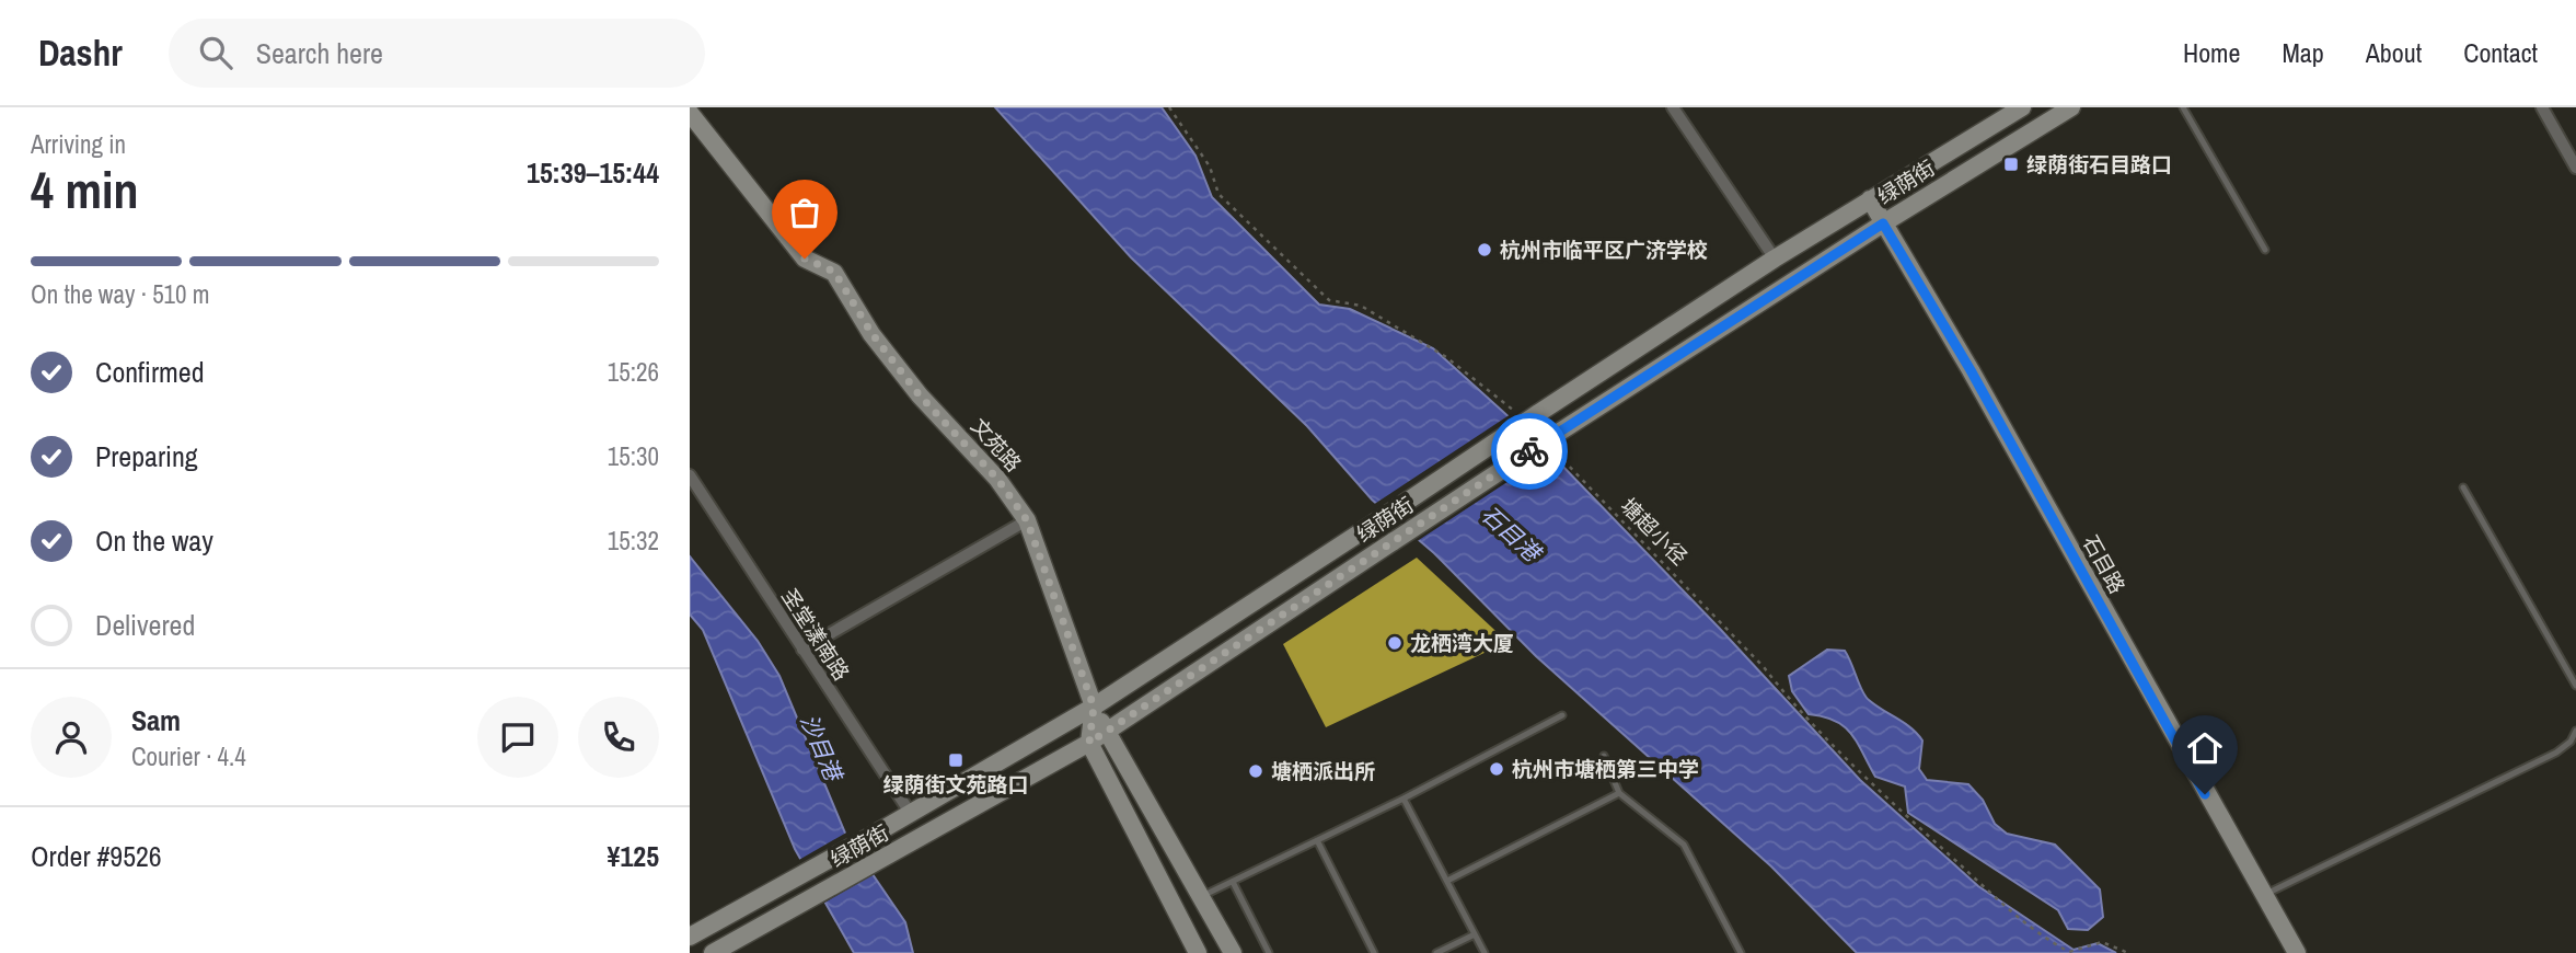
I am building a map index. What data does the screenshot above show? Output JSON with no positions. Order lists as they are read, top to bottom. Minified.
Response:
{"streets":{"main road":["绿荫街","文苑路","石目路"],"street":["圣堂漾南路"],"path":["塘超小径"]},"crossings":[["绿荫街","文苑路"],["绿荫街","石目路"],["绿荫街","圣堂漾南路"]],"water":["石目港","沙目港"],"places":{"transit":["绿荫街石目路口","绿荫街文苑路口"],"other":["杭州市临平区广济学校","龙栖湾大厦","杭州市塘栖第三中学","塘栖派出所"]},"page":{"header":"Dashr","search":"Search here","nav":["Home","Map","About","Contact"],"heading":["4 min","Arriving in","15:39–15:44"],"panel":["Sam","Courier · 4.4","Order #9526","¥125"],"bar":"On the way · 510 m","list":[["Confirmed","15:26"],["Preparing","15:30"],["On the way","15:32"],"Delivered"]}}
